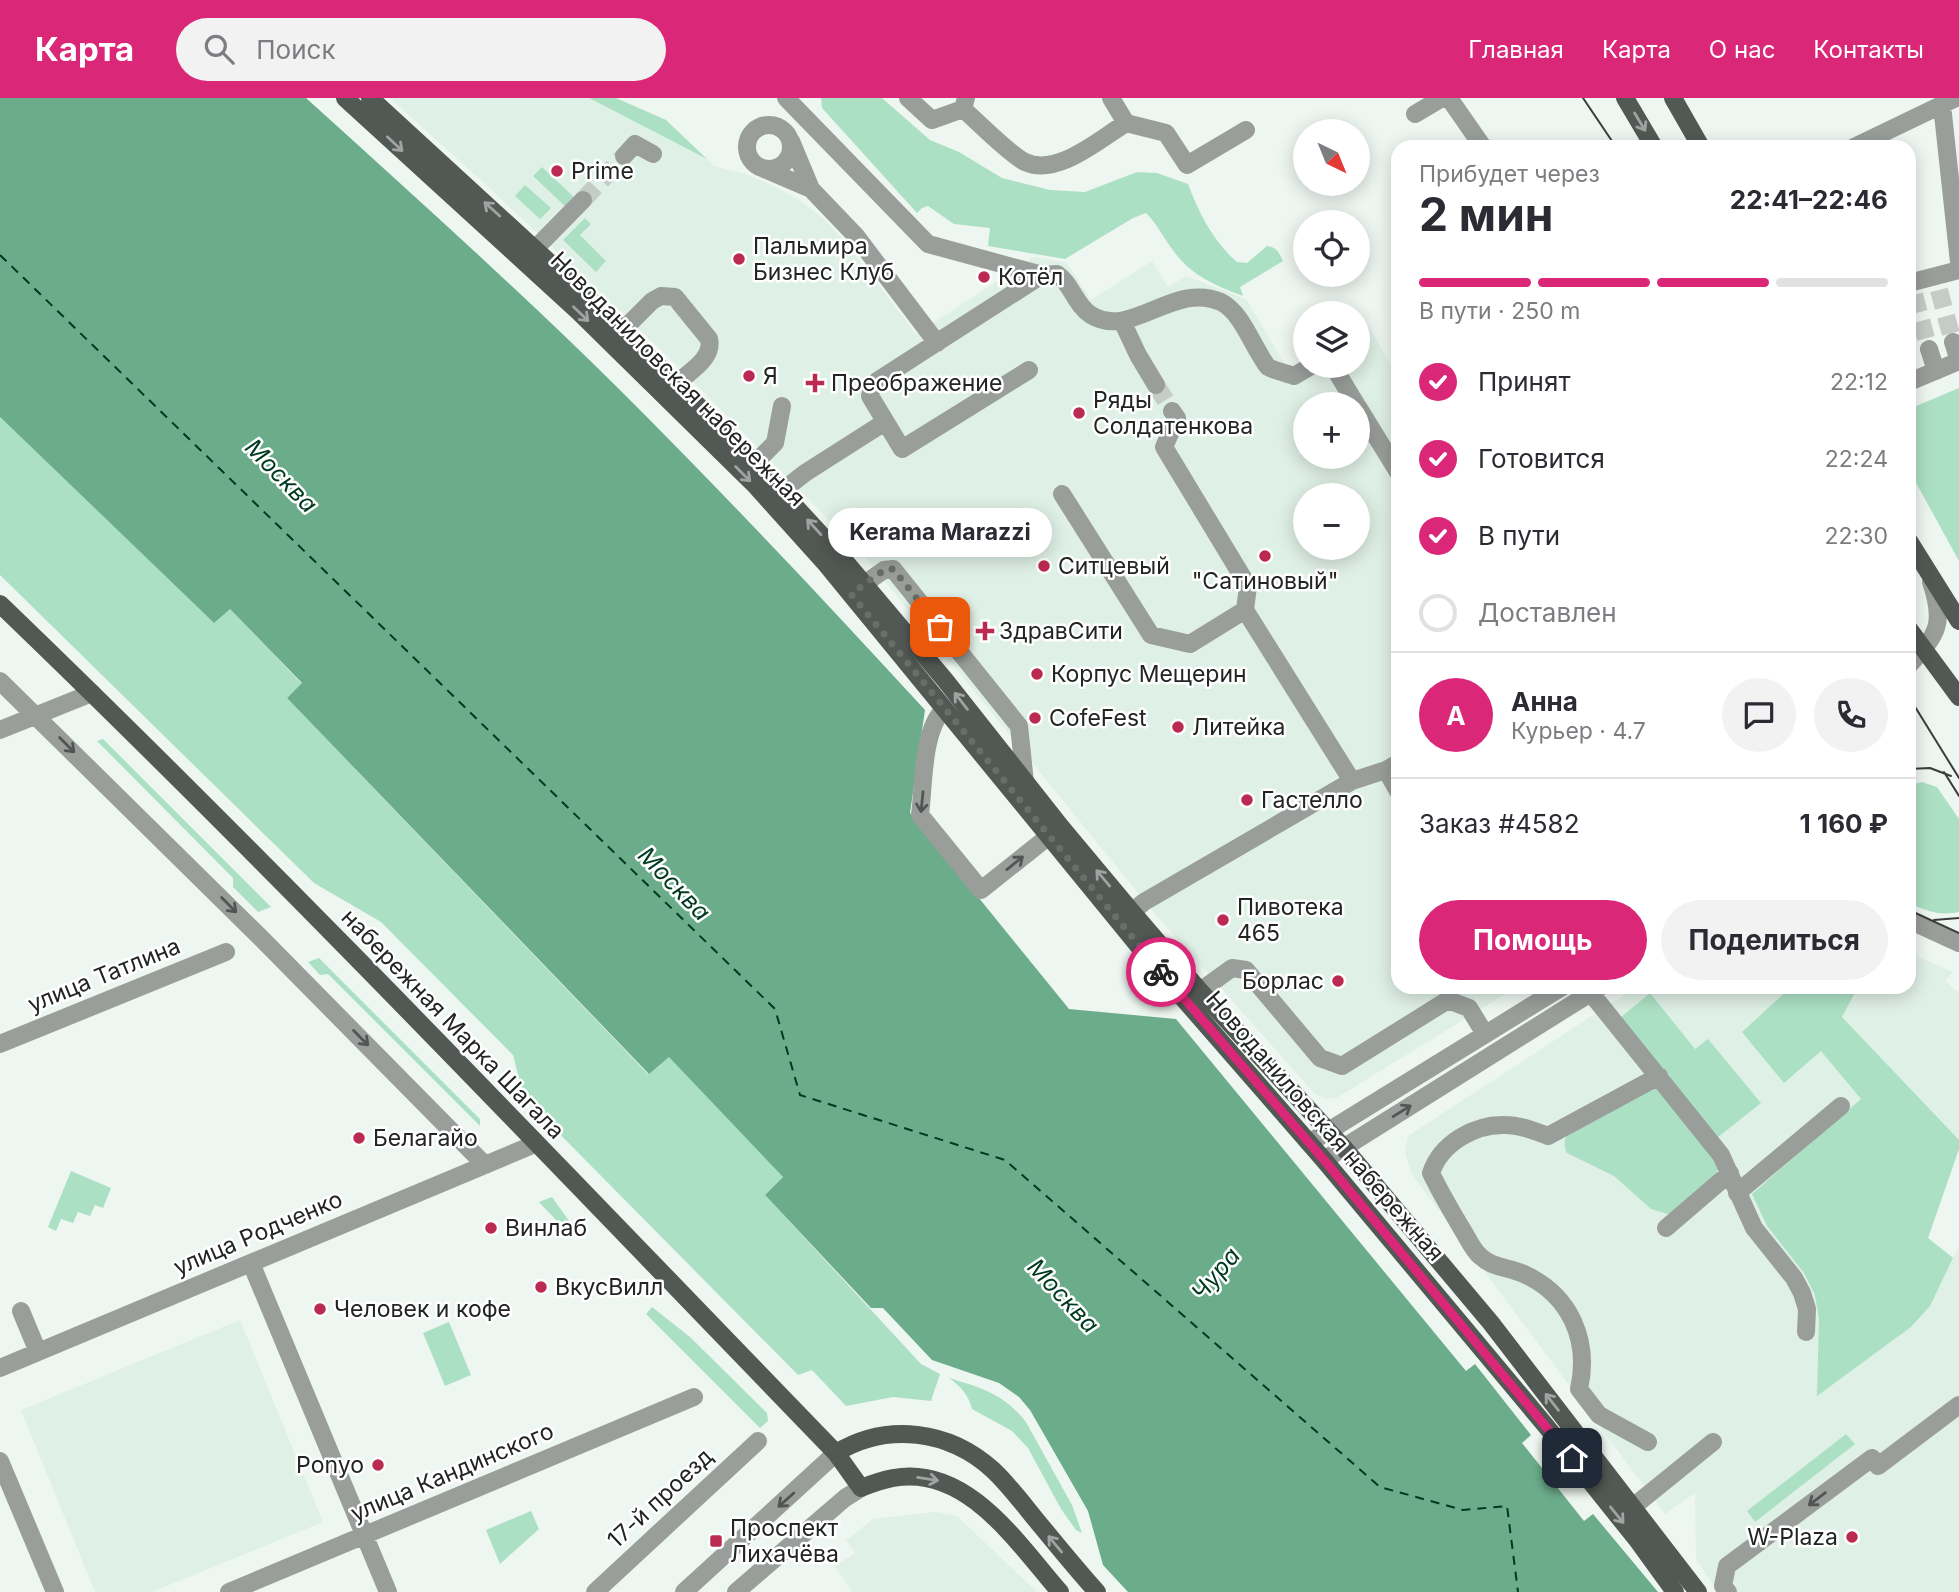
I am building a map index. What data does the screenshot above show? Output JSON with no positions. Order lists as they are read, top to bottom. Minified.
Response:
{"streets":{"main road":["Новоданиловская набережная","набережная Марка Шагала"],"street":["улица Татлина","улица Родченко","улица Кандинского","17-й проезд"]},"crossings":[["набережная Марка Шагала","улица Родченко"]],"water":["Москва","Чура"],"places":{"other":["Prime","Пальмира Бизнес Клуб","Котёл","Я","Ряды Солдатенкова","\"Сатиновый\"","Ситцевый","Kerama Marazzi","Корпус Мещерин","CofeFest","Литейка","Гастелло","Пивотека 465","Борлас","Белагайо","Винлаб","ВкусВилл","Человек и кофе","Ponyo","W-Plaza"],"health":["Преображение","ЗдравСити"],"transit":["Проспект Лихачёва"]},"north":"bottom right","page":{"header":"Карта","search":"Поиск","nav":["Главная","Карта","О нас","Контакты"],"map_buttons":["+","−"],"heading":["2 мин","Прибудет через","22:41–22:46"],"panel":["Анна","Курьер · 4.7","Заказ #4582","1 160 ₽"],"bar":"В пути · 250 m","list":[["Принят","22:12"],["Готовится","22:24"],["В пути","22:30"],"Доставлен"],"bubble":"Kerama Marazzi","round":"А","buttons":["Помощь","Поделиться"]}}
